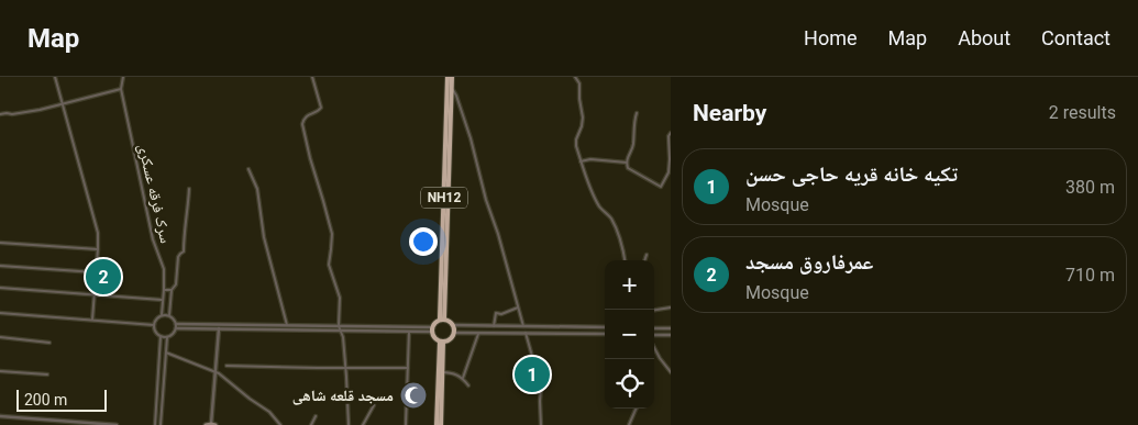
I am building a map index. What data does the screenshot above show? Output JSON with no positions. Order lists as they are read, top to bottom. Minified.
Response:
{"streets":{"highway":["NH12"],"street":["سرک فرقه عسکری"]},"places":{"mosque":["مسجد قلعه شاهی"]},"scale_bar":"200 m","page":{"header":"Map","nav":["Home","Map","About","Contact"],"heading":["Nearby","2 results"],"list":[{"mark":"1","name":"تکیه خانه قریه حاجی حسن","note":"Mosque","value":"380 m"},{"mark":"2","name":"عمرفاروق مسجد","note":"Mosque","value":"710 m"}],"pins":["2","1"],"map_buttons":["+","−"],"scale":"200 m"}}
